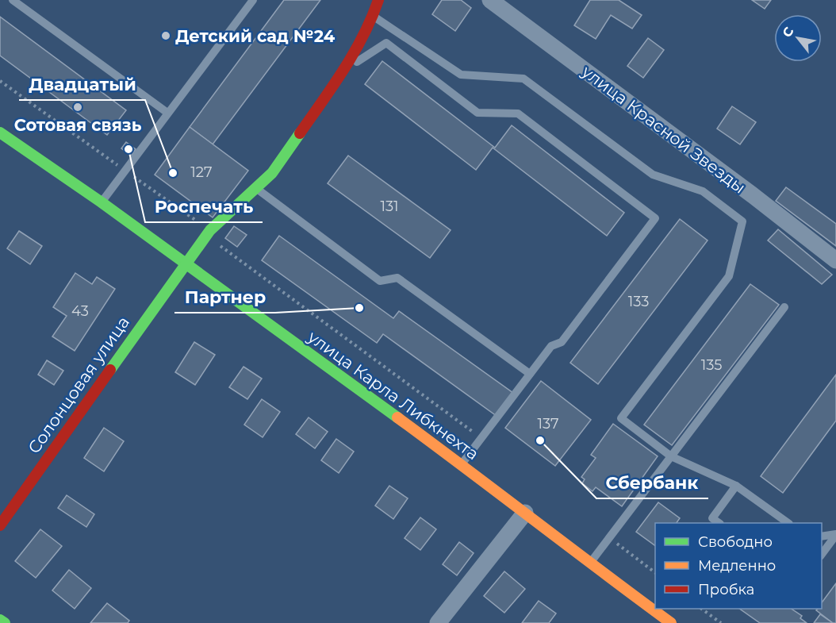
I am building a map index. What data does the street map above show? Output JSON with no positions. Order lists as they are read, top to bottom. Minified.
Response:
{"streets":{"main road":["Солонцовая улица","улица Карла Либкнехта"],"street":["улица Красной Звезды"]},"crossings":[["Солонцовая улица","улица Карла Либкнехта"]],"places":["Детский сад №24","Сотовая связь","Роспечать","Двадцатый","Партнер","Сбербанк"],"house_numbers":["127","131","133","43","135","137"],"legend":["Свободно","Медленно","Пробка"],"north":"top left"}
